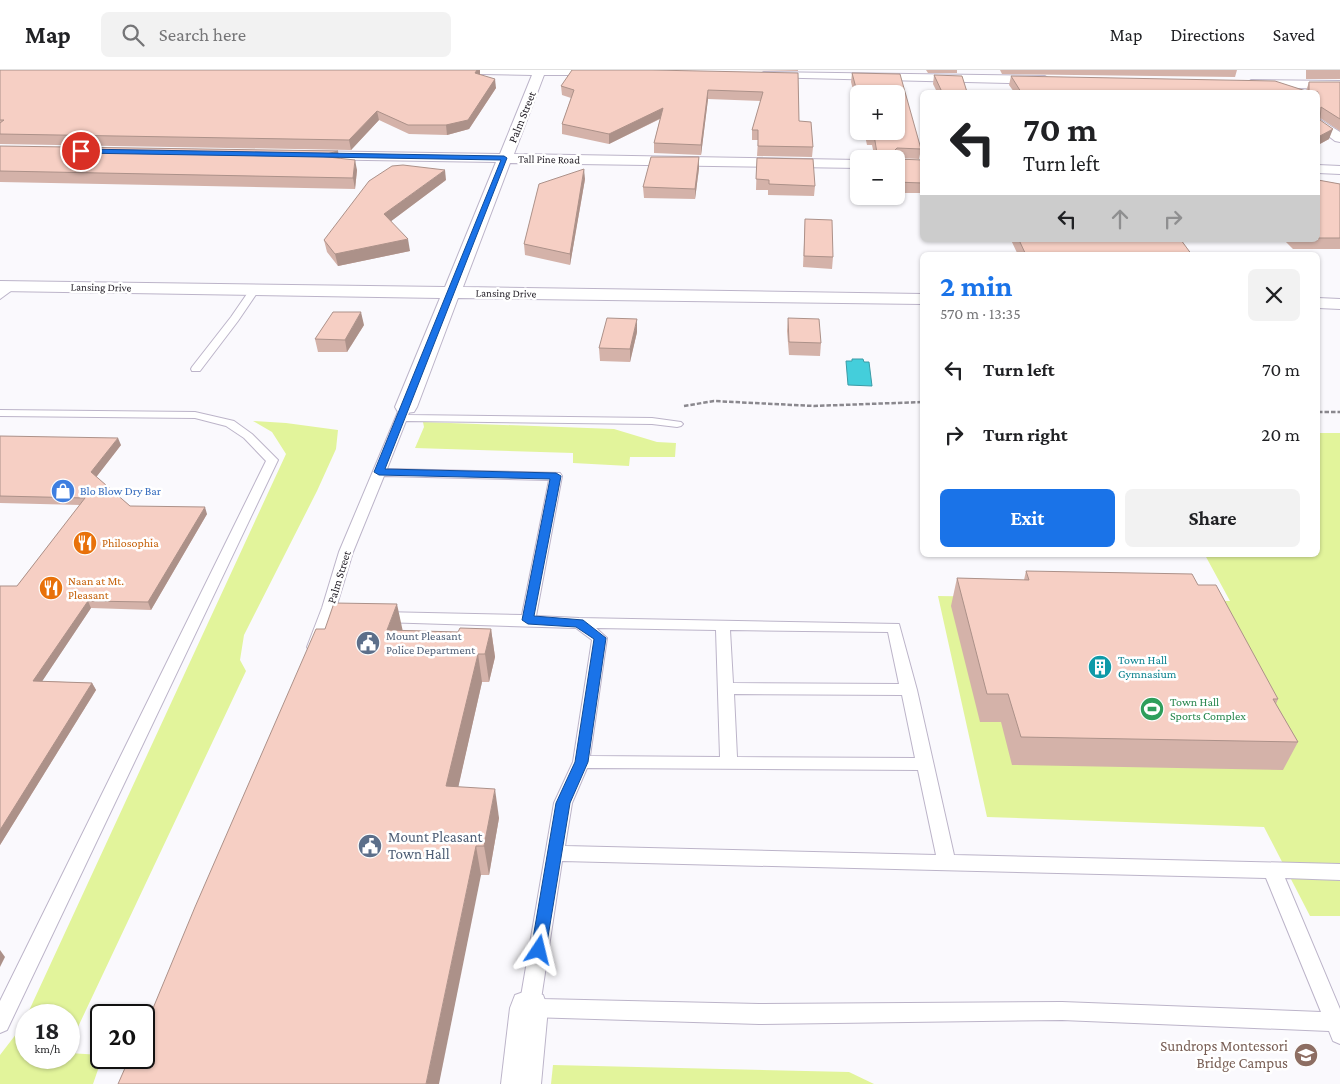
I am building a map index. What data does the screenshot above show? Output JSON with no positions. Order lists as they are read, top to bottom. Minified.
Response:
{"streets":{"street":["Palm Street","Tall Pine Road","Lansing Drive"]},"crossings":[["Palm Street","Tall Pine Road"],["Palm Street","Lansing Drive"]],"places":{"shop":["Blo Blow Dry Bar"],"restaurant":["Philosophia","Naan at Mt. Pleasant"],"public building":["Mount Pleasant Police Department","Mount Pleasant Town Hall"],"building":["Town Hall Gymnasium"],"sports":["Town Hall Sports Complex"],"school or university":["Sundrops Montessori Bridge Campus"]},"page":{"header":"Map","search":"Search here","nav":["Map","Directions","Saved"],"map_buttons":["+","−"],"turn":["70 m","Turn left"],"heading":["2 min","570 m · 13:35"],"list":[{"name":"Turn left","value":"70 m"},{"name":"Turn right","value":"20 m"}],"buttons":["Exit","Share"],"speed":"18 km/h","limit":"20"}}
